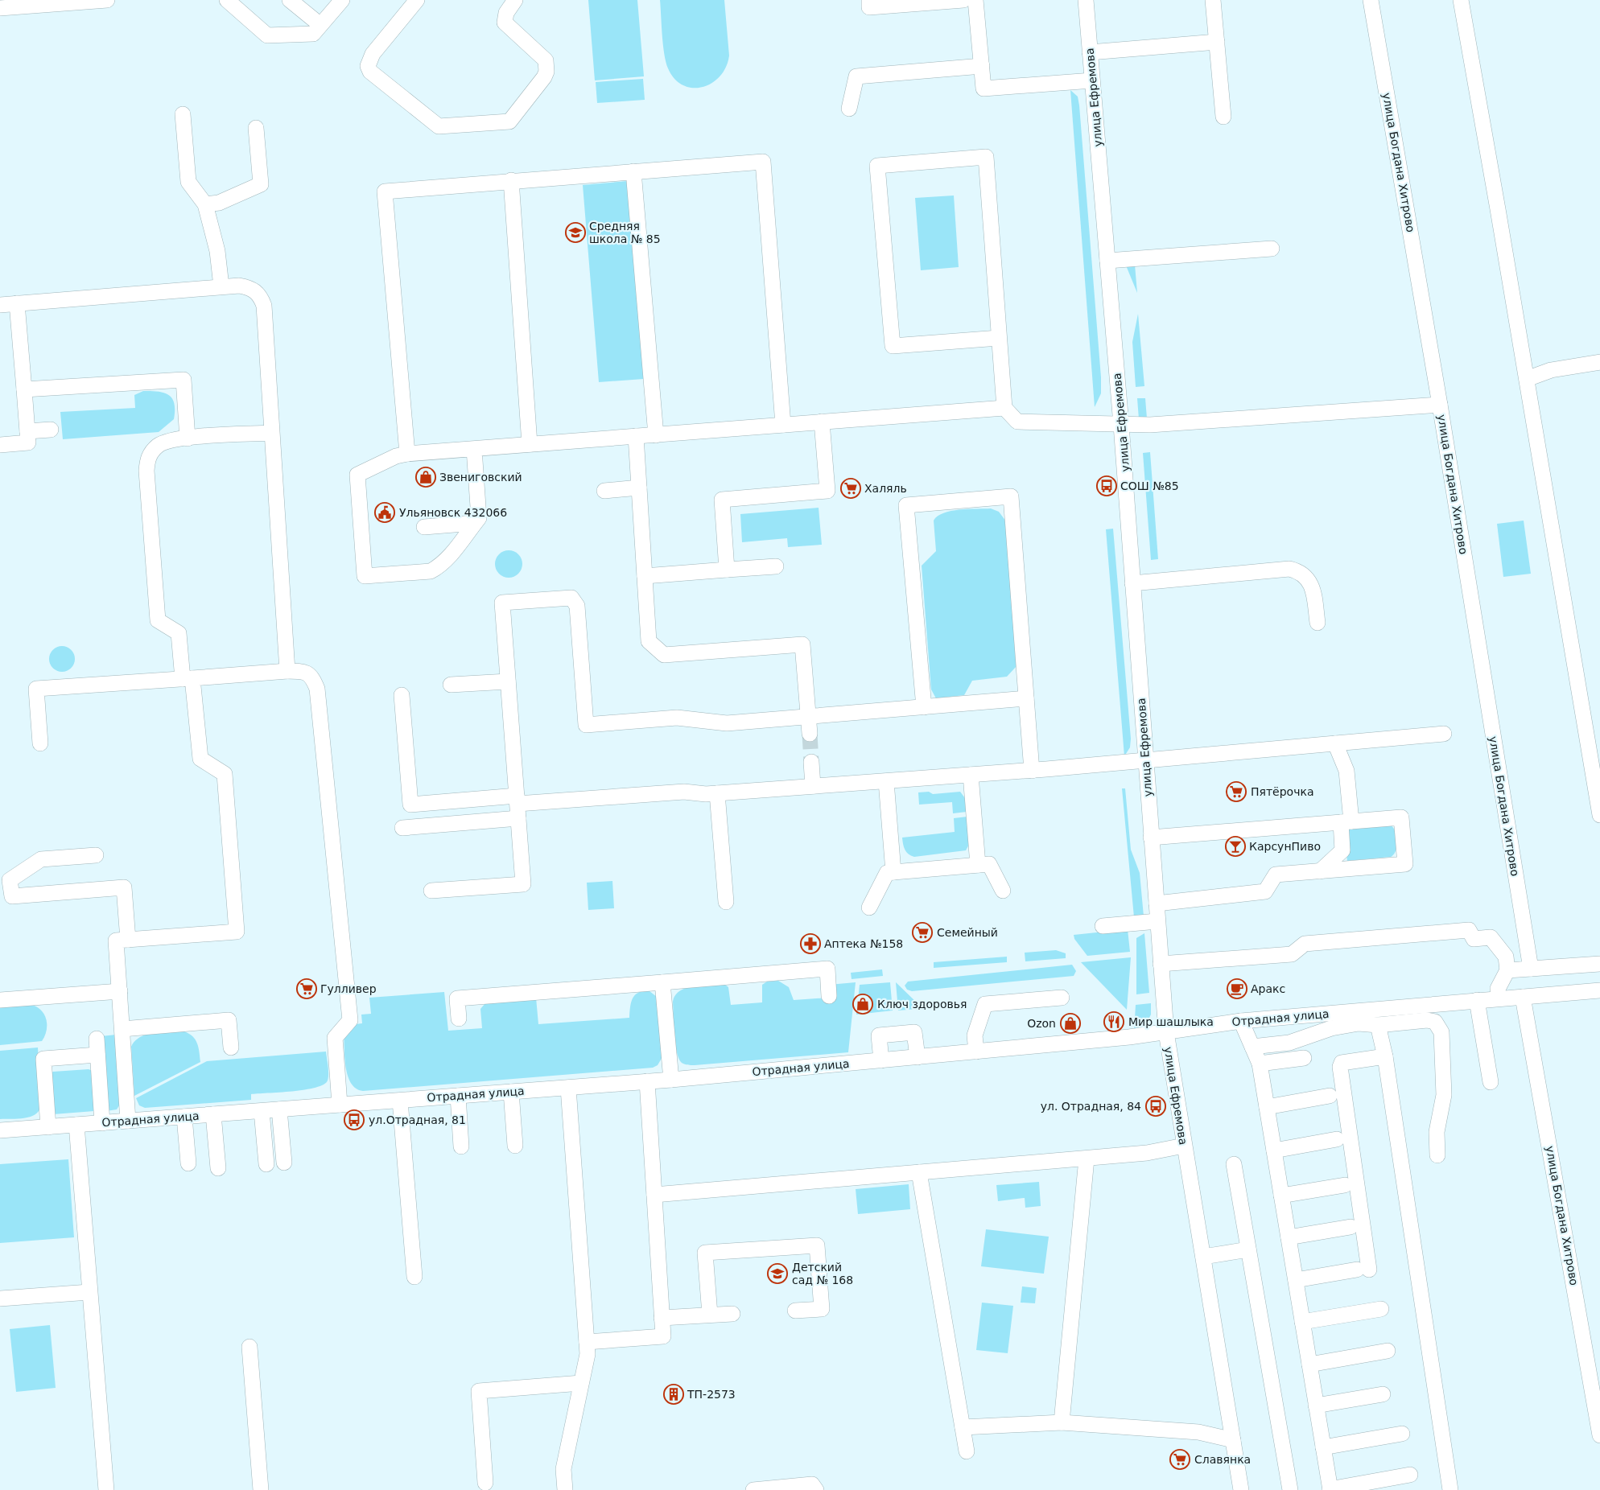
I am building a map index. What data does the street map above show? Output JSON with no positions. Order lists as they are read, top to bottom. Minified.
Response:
{"streets":{"street":["улица Ефремова","улица Богдана Хитрово","Отрадная улица"]},"crossings":[["улица Ефремова","Отрадная улица"],["улица Богдана Хитрово","Отрадная улица"]],"places":{"school or university":["Средняя школа № 85","Детский сад № 168"],"shop":["Звениговский","Ключ здоровья","Ozon"],"bus stop":["СОШ №85","ул. Отрадная, 84","ул.Отрадная, 81"],"supermarket":["Халяль","Пятёрочка","Семейный","Гулливер","Славянка"],"public building":["Ульяновск 432066"],"bar":["КарсунПиво"],"pharmacy":["Аптека №158"],"cafe":["Аракc"],"restaurant":["Мир шашлыка"],"building":["ТП-2573"]}}
